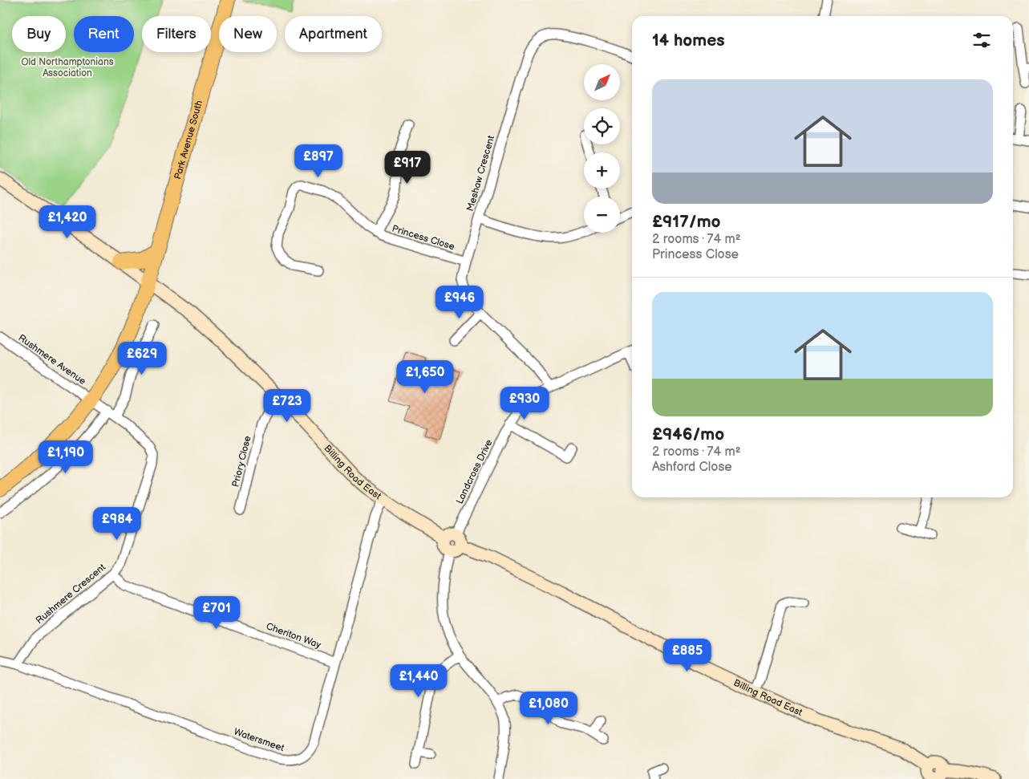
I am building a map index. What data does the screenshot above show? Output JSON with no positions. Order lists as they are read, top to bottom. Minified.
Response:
{"streets":{"main road":["Park Avenue South"],"street":["Meshaw Crescent","Princess Close","Rushmere Avenue","Priory Close","Billing Road East","Landcross Drive","Rushmere Crescent","Cheriton Way","Watersmeet"]},"crossings":[["Park Avenue South","Rushmere Avenue"],["Park Avenue South","Billing Road East"],["Park Avenue South","Rushmere Crescent"],["Meshaw Crescent","Princess Close"],["Meshaw Crescent","Landcross Drive"],["Rushmere Avenue","Rushmere Crescent"],["Priory Close","Billing Road East"],["Billing Road East","Landcross Drive"],["Billing Road East","Watersmeet"],["Rushmere Crescent","Cheriton Way"],["Rushmere Crescent","Watersmeet"],["Cheriton Way","Watersmeet"]],"parks":["Old Northamptonians Association"],"north":"top right","page":{"chip":["Buy","Rent","Filters","New","Apartment"],"heading":"14 homes","map_buttons":["+","−"],"list":[{"name":"£917/mo","note":"2 rooms · 74 m² · Princess Close"},{"name":"£946/mo","note":"2 rooms · 74 m² · Ashford Close"}],"price":["£897","£917","£1,420","£946","£629","£1,650","£930","£723","£1,190","£984","£701","£885","£1,440","£1,080"]}}
